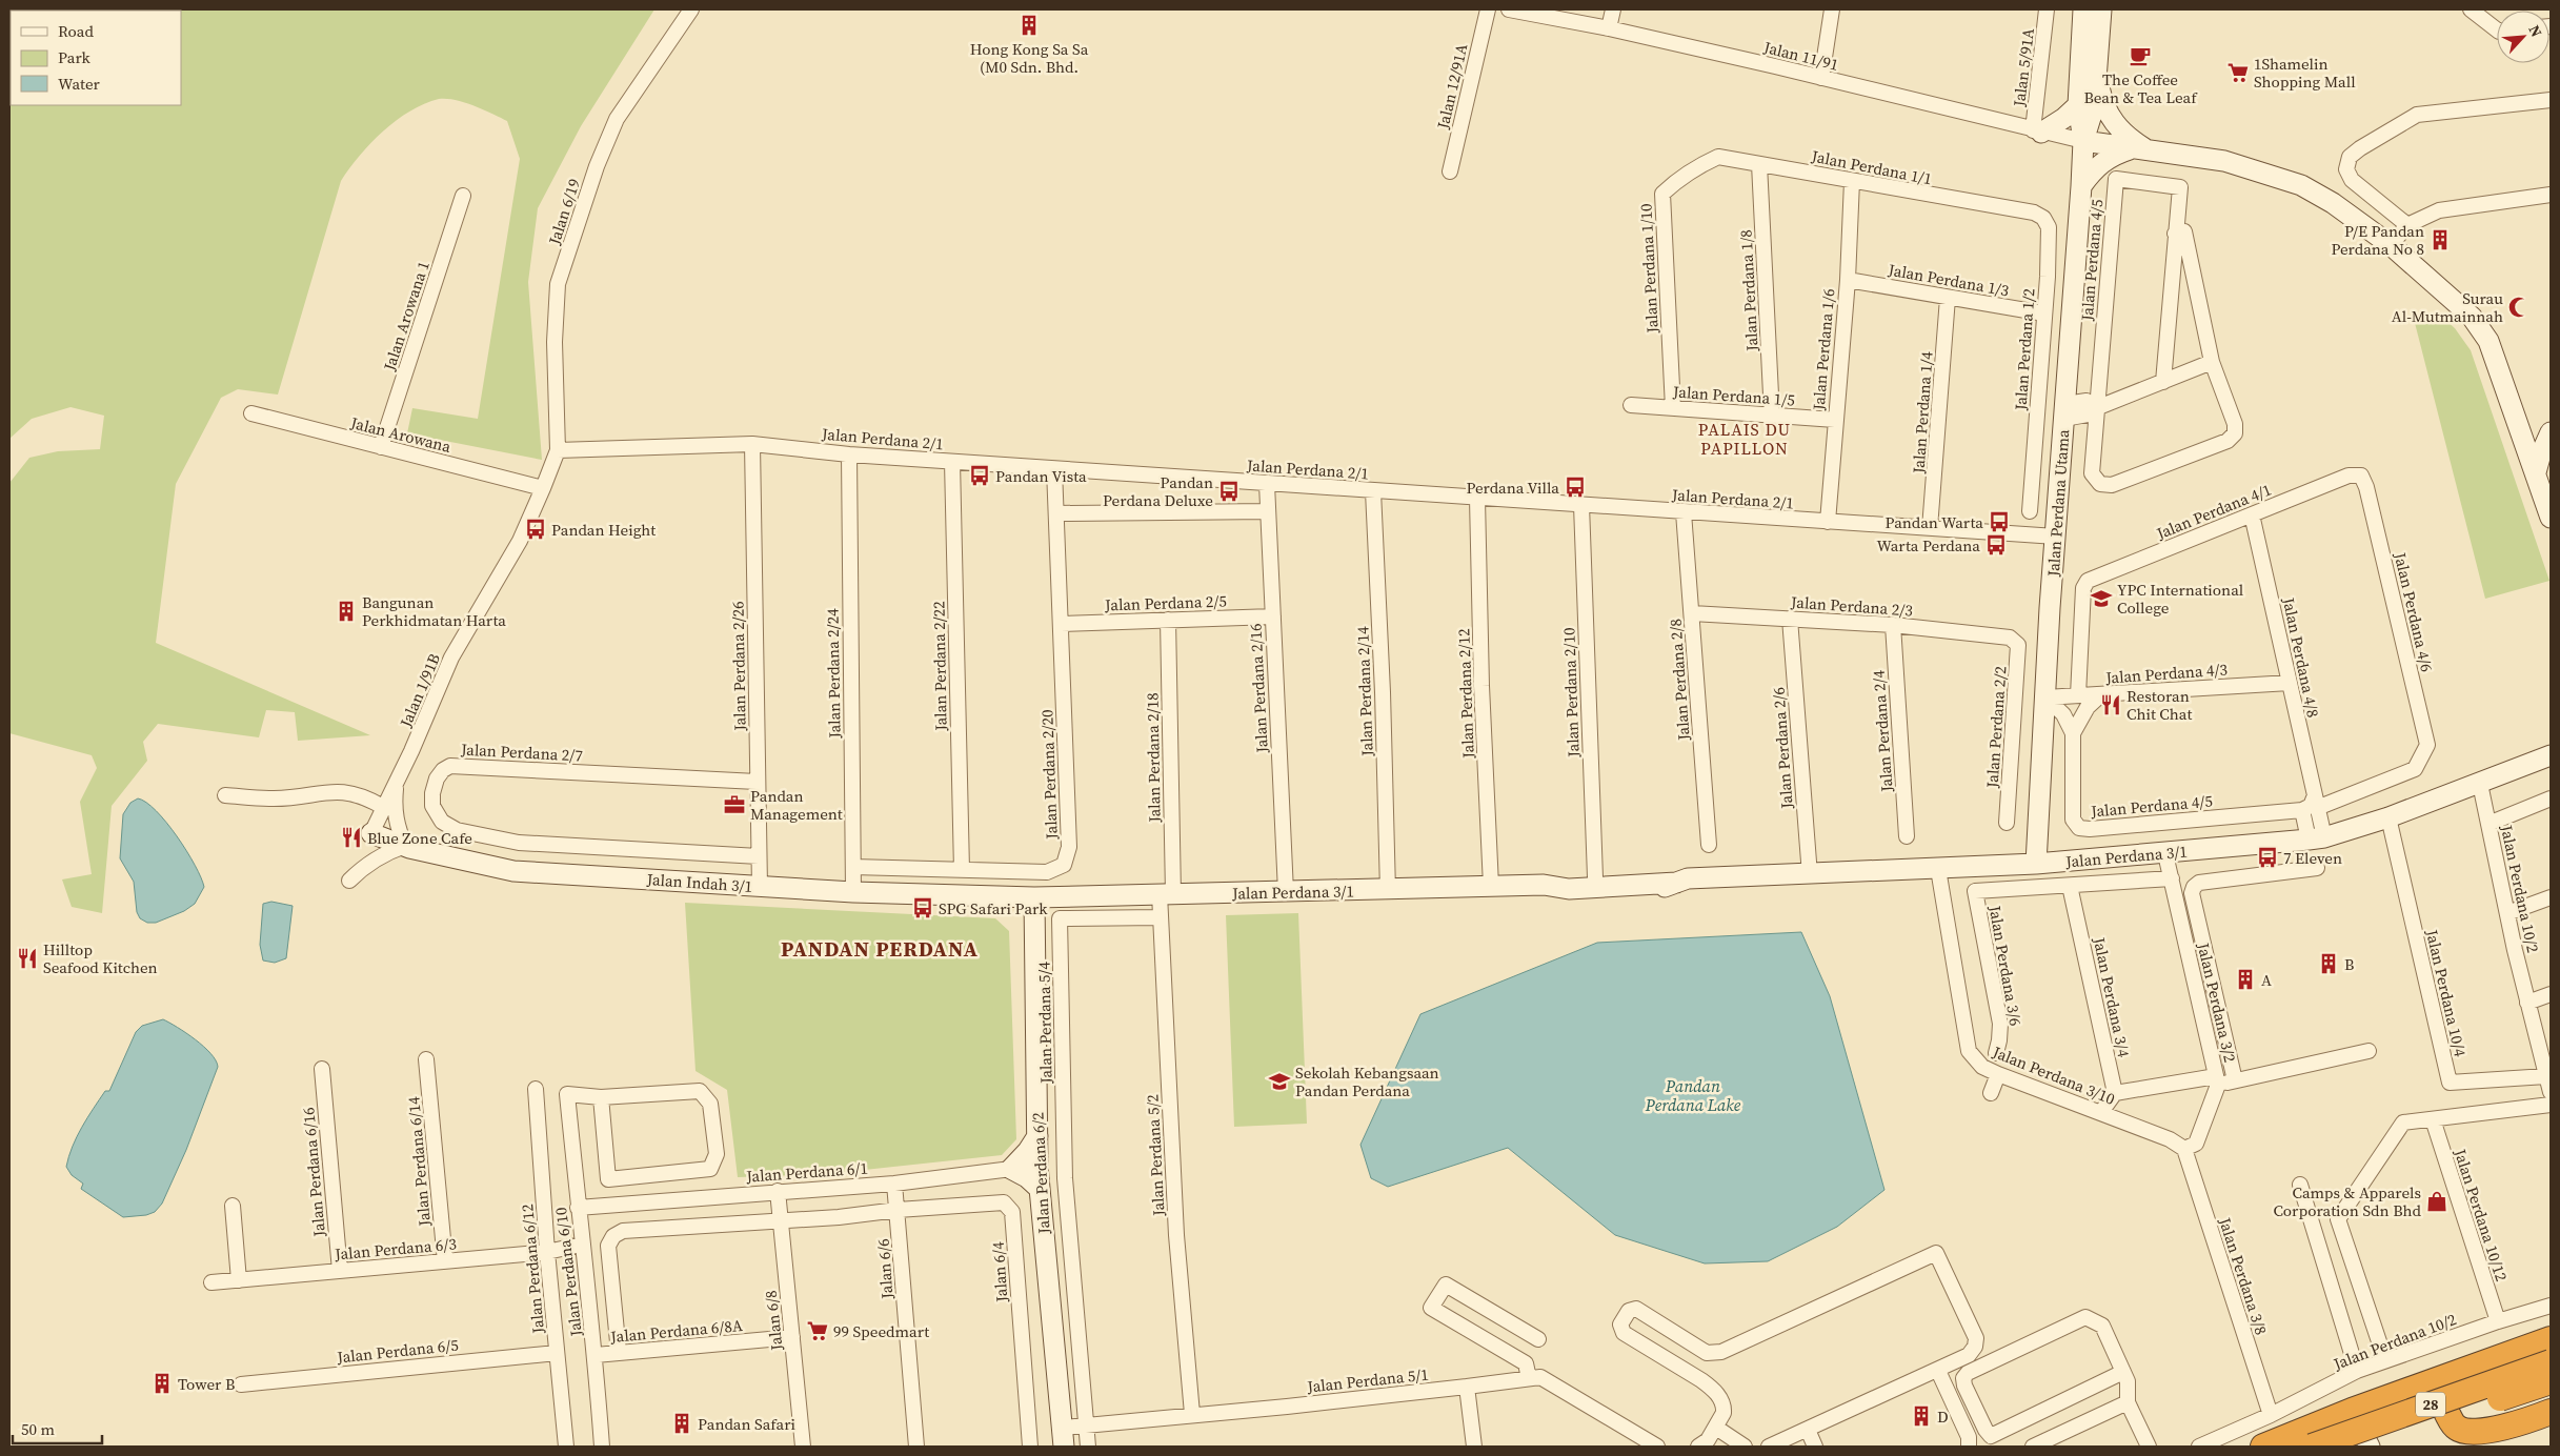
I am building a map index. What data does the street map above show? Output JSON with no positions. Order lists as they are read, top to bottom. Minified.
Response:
{"streets":{"highway":["28"],"street":["Jalan 11/91","Jalan 5/91A","Jalan 12/91A","Jalan Perdana 1/1","Jalan 6/19","Jalan Perdana 4/5","Jalan Perdana 1/10","Jalan Perdana 1/3","Jalan Perdana 1/8","Jalan Arowana 1","Jalan Perdana 1/6","Jalan Perdana 1/2","Jalan Perdana 1/5","Jalan Perdana 1/4","Jalan Arowana","Jalan Perdana 2/1","Jalan Perdana Utama","Jalan Perdana 4/1","Jalan Perdana 2/5","Jalan Perdana 2/3","Jalan Perdana 4/6","Jalan Perdana 4/8","Jalan Perdana 2/26","Jalan Perdana 2/22","Jalan Perdana 2/24","Jalan Perdana 4/3","Jalan Perdana 2/8","Jalan Perdana 2/16","Jalan 1/91B","Jalan Perdana 2/14","Jalan Perdana 2/10","Jalan Perdana 2/12","Jalan Perdana 2/2","Jalan Perdana 2/4","Jalan Perdana 2/6","Jalan Perdana 2/7","Jalan Perdana 2/18","Jalan Perdana 2/20","Jalan Perdana 3/1","Jalan Indah 3/1","Jalan Perdana 10/2","Jalan Perdana 3/6","Jalan Perdana 10/4","Jalan Perdana 3/4","Jalan Perdana 3/2","Jalan Perdana 5/4","Jalan Perdana 3/10","Jalan Perdana 5/2","Jalan Perdana 6/14","Jalan Perdana 6/16","Jalan Perdana 6/1","Jalan Perdana 6/2","Jalan Perdana 10/12","Jalan Perdana 6/3","Jalan Perdana 6/12","Jalan 6/6","Jalan Perdana 6/10","Jalan 6/4","Jalan Perdana 3/8","Jalan 6/8","Jalan Perdana 6/8A","Jalan Perdana 6/5","Jalan Perdana 5/1"]},"crossings":[["Jalan 11/91","Jalan 5/91A"],["Jalan 11/91","Jalan Perdana Utama"],["Jalan Perdana 1/1","Jalan Perdana 1/10"],["Jalan Perdana 1/1","Jalan Perdana 1/8"],["Jalan Perdana 1/1","Jalan Perdana 1/6"],["Jalan Perdana 1/1","Jalan Perdana 1/2"],["Jalan 6/19","Jalan Perdana 2/1"],["Jalan 6/19","Jalan 1/91B"],["Jalan Perdana 4/5","Jalan Perdana 4/6"],["Jalan Perdana 4/5","Jalan Perdana 4/8"],["Jalan Perdana 4/5","Jalan Perdana 4/3"],["Jalan Perdana 1/10","Jalan Perdana 1/5"],["Jalan Perdana 1/3","Jalan Perdana 1/6"],["Jalan Perdana 1/3","Jalan Perdana 1/2"],["Jalan Perdana 1/3","Jalan Perdana 1/4"],["Jalan Perdana 1/8","Jalan Perdana 1/5"],["Jalan Arowana 1","Jalan Arowana"],["Jalan Perdana 1/6","Jalan Perdana 1/5"],["Jalan Perdana 1/6","Jalan Perdana 2/1"],["Jalan Perdana 1/4","Jalan Perdana 2/1"],["Jalan Arowana","Jalan 1/91B"],["Jalan Perdana 2/1","Jalan Perdana Utama"],["Jalan Perdana 2/1","Jalan Perdana 2/26"],["Jalan Perdana 2/1","Jalan Perdana 2/22"],["Jalan Perdana 2/1","Jalan Perdana 2/24"],["Jalan Perdana 2/1","Jalan Perdana 2/8"],["Jalan Perdana 2/1","Jalan Perdana 2/16"],["Jalan Perdana 2/1","Jalan 1/91B"],["Jalan Perdana 2/1","Jalan Perdana 2/14"],["Jalan Perdana 2/1","Jalan Perdana 2/10"],["Jalan Perdana 2/1","Jalan Perdana 2/12"],["Jalan Perdana 2/1","Jalan Perdana 2/20"],["Jalan Perdana Utama","Jalan Perdana 4/3"],["Jalan Perdana Utama","Jalan Perdana 3/1"],["Jalan Perdana 4/1","Jalan Perdana 4/6"],["Jalan Perdana 4/1","Jalan Perdana 4/8"],["Jalan Perdana 4/1","Jalan Perdana 4/3"],["Jalan Perdana 2/5","Jalan Perdana 2/16"],["Jalan Perdana 2/5","Jalan Perdana 2/18"],["Jalan Perdana 2/5","Jalan Perdana 2/20"],["Jalan Perdana 2/3","Jalan Perdana 2/8"],["Jalan Perdana 2/3","Jalan Perdana 2/2"],["Jalan Perdana 2/3","Jalan Perdana 2/4"],["Jalan Perdana 2/3","Jalan Perdana 2/6"],["Jalan Perdana 4/8","Jalan Perdana 4/3"],["Jalan Perdana 4/8","Jalan Perdana 3/1"],["Jalan Perdana 2/26","Jalan Perdana 2/7"],["Jalan Perdana 2/26","Jalan Indah 3/1"],["Jalan Perdana 2/22","Jalan Perdana 2/20"],["Jalan Perdana 2/24","Jalan Perdana 2/20"],["Jalan Perdana 2/24","Jalan Indah 3/1"],["Jalan Perdana 2/16","Jalan Perdana 3/1"],["Jalan 1/91B","Jalan Indah 3/1"],["Jalan Perdana 2/14","Jalan Perdana 3/1"],["Jalan Perdana 2/10","Jalan Perdana 3/1"],["Jalan Perdana 2/12","Jalan Perdana 3/1"],["Jalan Perdana 2/6","Jalan Perdana 3/1"],["Jalan Perdana 2/18","Jalan Perdana 3/1"],["Jalan Perdana 2/18","Jalan Perdana 5/2"],["Jalan Perdana 3/1","Jalan Indah 3/1"],["Jalan Perdana 3/1","Jalan Perdana 10/2"],["Jalan Perdana 3/1","Jalan Perdana 10/4"],["Jalan Perdana 3/1","Jalan Perdana 3/2"],["Jalan Perdana 3/1","Jalan Perdana 3/10"],["Jalan Perdana 3/1","Jalan Perdana 5/2"],["Jalan Perdana 3/1","Jalan Perdana 6/2"],["Jalan Indah 3/1","Jalan Perdana 6/2"],["Jalan Perdana 10/2","Jalan Perdana 10/4"],["Jalan Perdana 10/2","Jalan Perdana 10/12"],["Jalan Perdana 10/2","Jalan Perdana 3/8"],["Jalan Perdana 3/6","Jalan Perdana 3/4"],["Jalan Perdana 3/6","Jalan Perdana 3/2"],["Jalan Perdana 3/2","Jalan Perdana 3/10"],["Jalan Perdana 3/2","Jalan Perdana 3/8"],["Jalan Perdana 5/4","Jalan Perdana 5/2"],["Jalan Perdana 5/4","Jalan Perdana 5/1"],["Jalan Perdana 3/10","Jalan Perdana 3/8"],["Jalan Perdana 5/2","Jalan Perdana 5/1"],["Jalan Perdana 6/14","Jalan Perdana 6/3"],["Jalan Perdana 6/16","Jalan Perdana 6/3"],["Jalan Perdana 6/1","Jalan Perdana 6/2"],["Jalan Perdana 6/1","Jalan 6/6"],["Jalan Perdana 6/1","Jalan Perdana 6/10"],["Jalan Perdana 6/1","Jalan 6/8"],["Jalan Perdana 6/2","Jalan Perdana 5/1"],["Jalan Perdana 6/3","Jalan Perdana 6/12"],["Jalan Perdana 6/3","Jalan Perdana 6/10"],["Jalan Perdana 6/12","Jalan Perdana 6/5"],["Jalan 6/6","Jalan 6/4"],["Jalan Perdana 6/10","Jalan Perdana 6/8A"],["Jalan 6/8","Jalan Perdana 6/8A"]],"districts":["PALAIS DU PAPILLON","PANDAN PERDANA"],"water":["Pandan Perdana Lake"],"places":{"building":["Hong Kong Sa Sa (M0 Sdn. Bhd.","P/E Pandan Perdana No 8","Bangunan Perkhidmatan Harta","B","A","Tower B","D","Pandan Safari"],"cafe":["The Coffee Bean & Tea Leaf"],"supermarket":["1Shamelin Shopping Mall","99 Speedmart"],"mosque":["Surau Al-Mutmainnah"],"bus stop":["Pandan Vista","Perdana Villa","Pandan Perdana Deluxe","Pandan Warta","Pandan Height","Warta Perdana","7 Eleven","SPG Safari Park"],"school or university":["YPC International College","Sekolah Kebangsaan Pandan Perdana"],"restaurant":["Restoran Chit Chat","Blue Zone Cafe","Hilltop Seafood Kitchen"],"office":["Pandan Management"],"shop":["Camps & Apparels Corporation Sdn Bhd"]},"legend":["Road","Park","Water"],"scale_bar":"50 m","north":"top right"}
